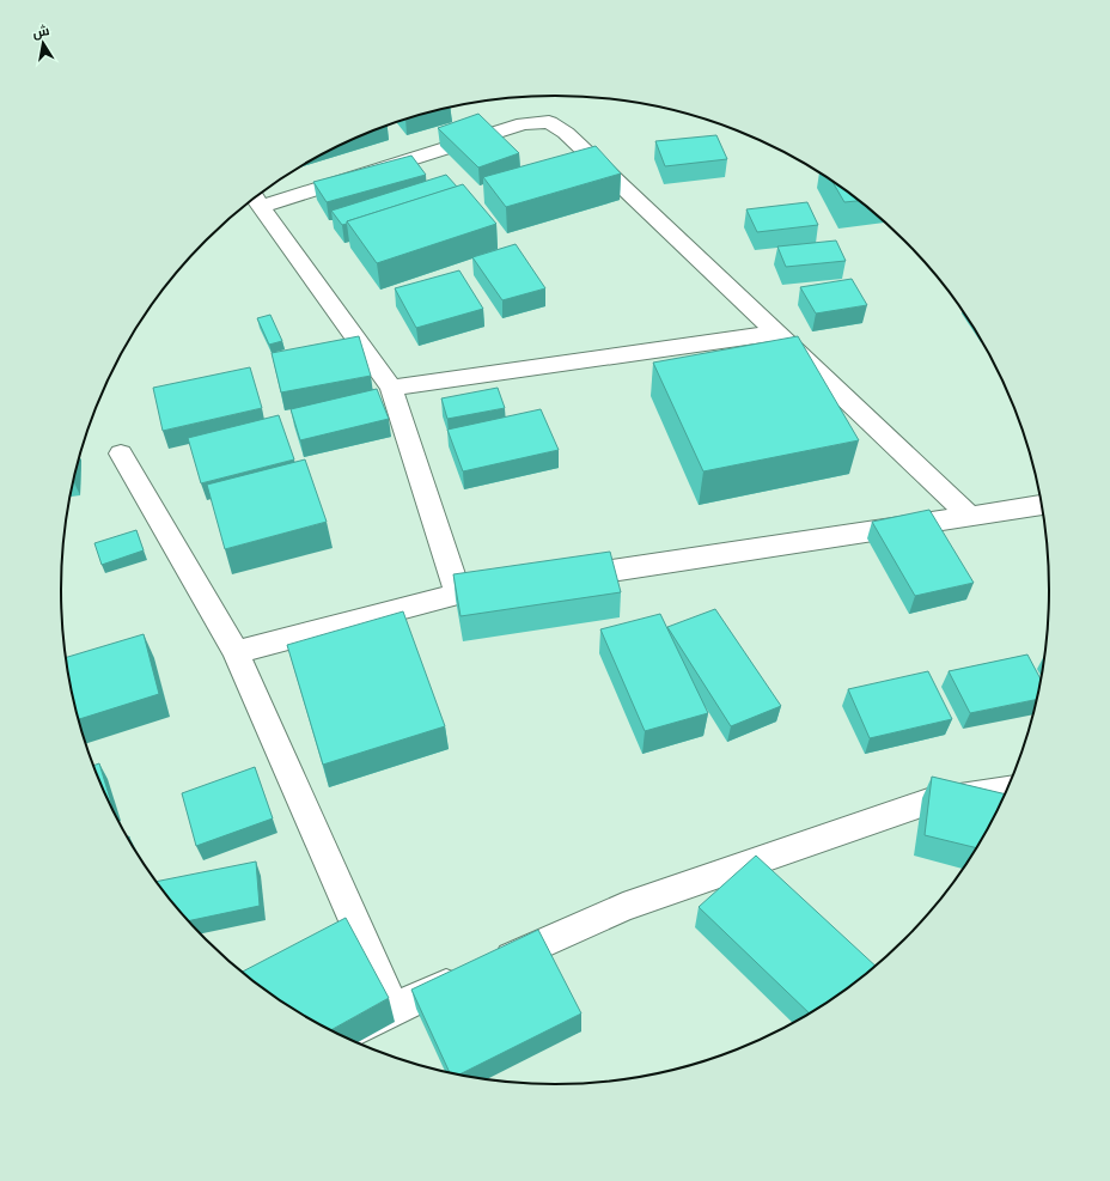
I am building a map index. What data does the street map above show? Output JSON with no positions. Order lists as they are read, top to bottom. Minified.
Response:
{"north":"top"}
